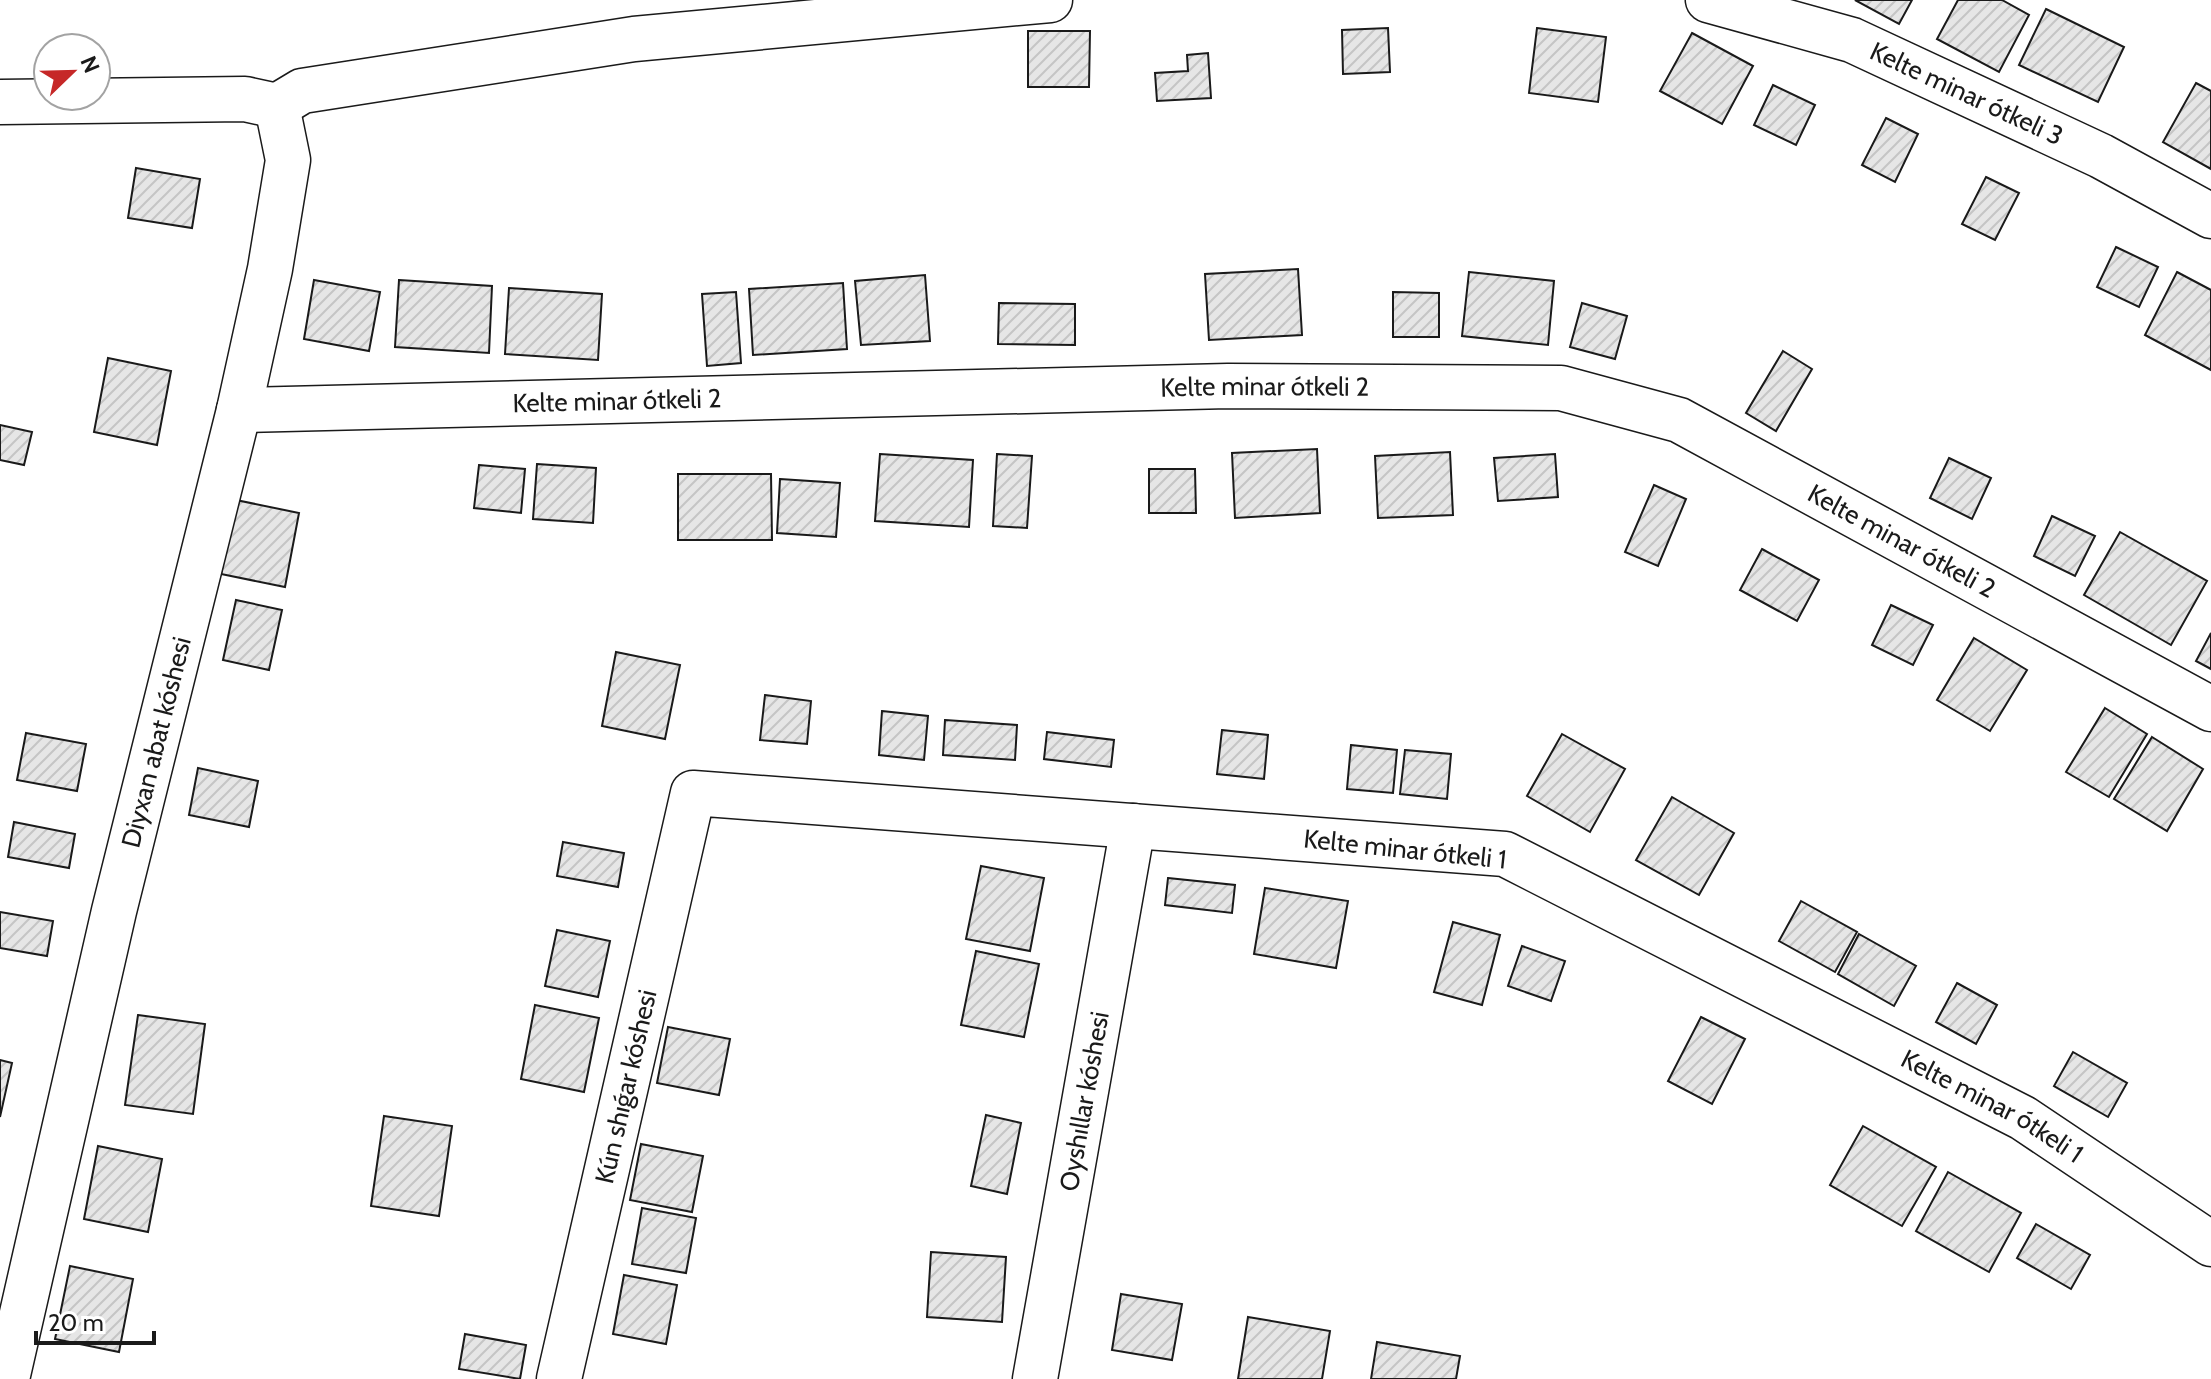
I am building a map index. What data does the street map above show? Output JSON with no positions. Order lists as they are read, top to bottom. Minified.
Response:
{"streets":{"street":["Kelte minar ótkeli 3","Kelte minar ótkeli 2","Diyxan abat kóshesi","Kelte minar ótkeli 1","Kún shıǵar kóshesi","Oyshıllar kóshesi"]},"crossings":[["Kelte minar ótkeli 2","Diyxan abat kóshesi"],["Kelte minar ótkeli 1","Kún shıǵar kóshesi"],["Kelte minar ótkeli 1","Oyshıllar kóshesi"]],"scale_bar":"20 m","north":"top right"}
